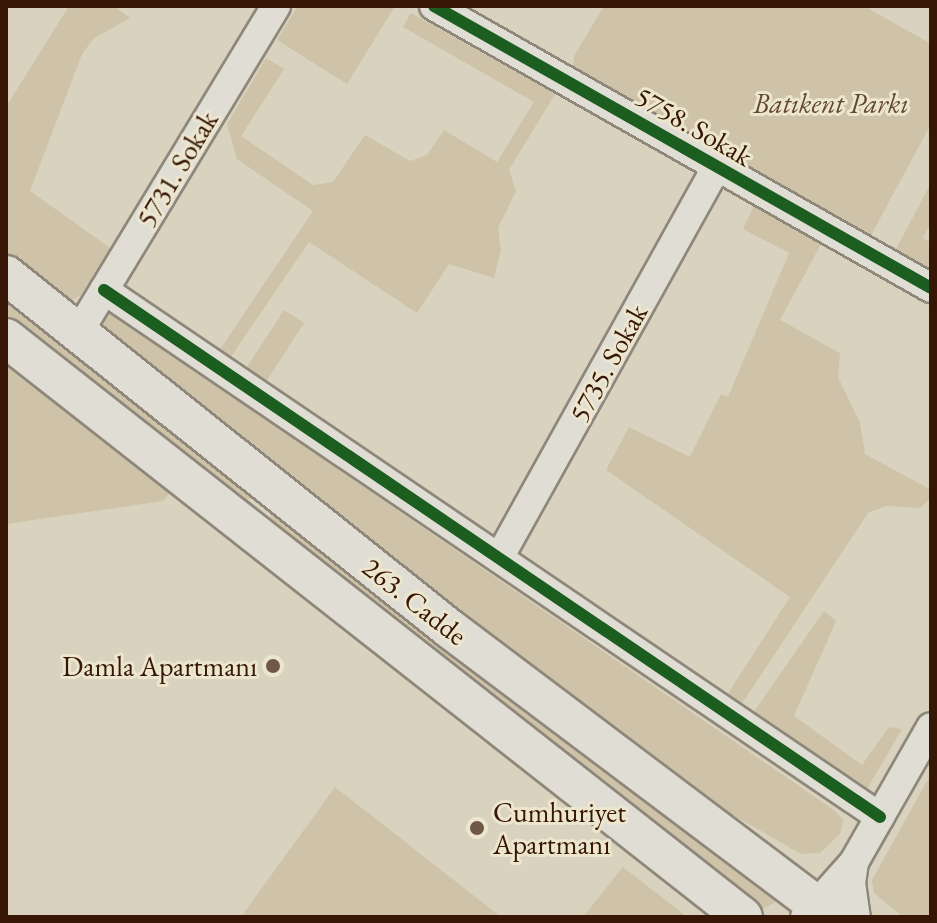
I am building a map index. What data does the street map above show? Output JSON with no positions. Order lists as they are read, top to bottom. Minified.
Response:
{"streets":{"main road":["263. Cadde"],"street":["5758. Sokak","5731. Sokak","5735. Sokak"]},"crossings":[["5758. Sokak","5735. Sokak"],["5731. Sokak","263. Cadde"]],"parks":["Batıkent Parkı"],"places":["Damla Apartmanı","Cumhuriyet Apartmanı"]}
